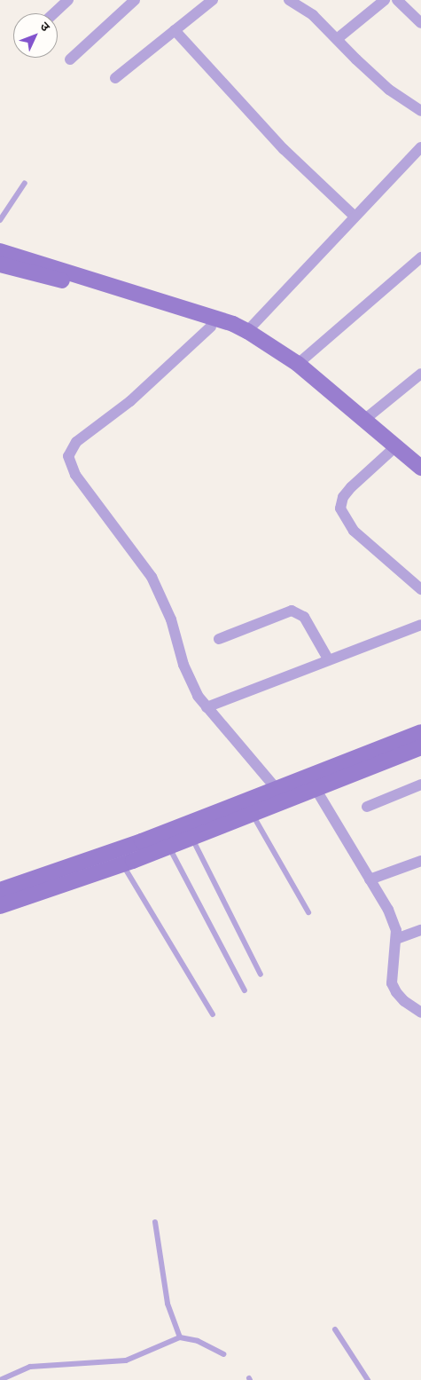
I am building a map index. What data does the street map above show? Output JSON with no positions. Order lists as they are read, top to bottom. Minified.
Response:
{"north":"top right"}
